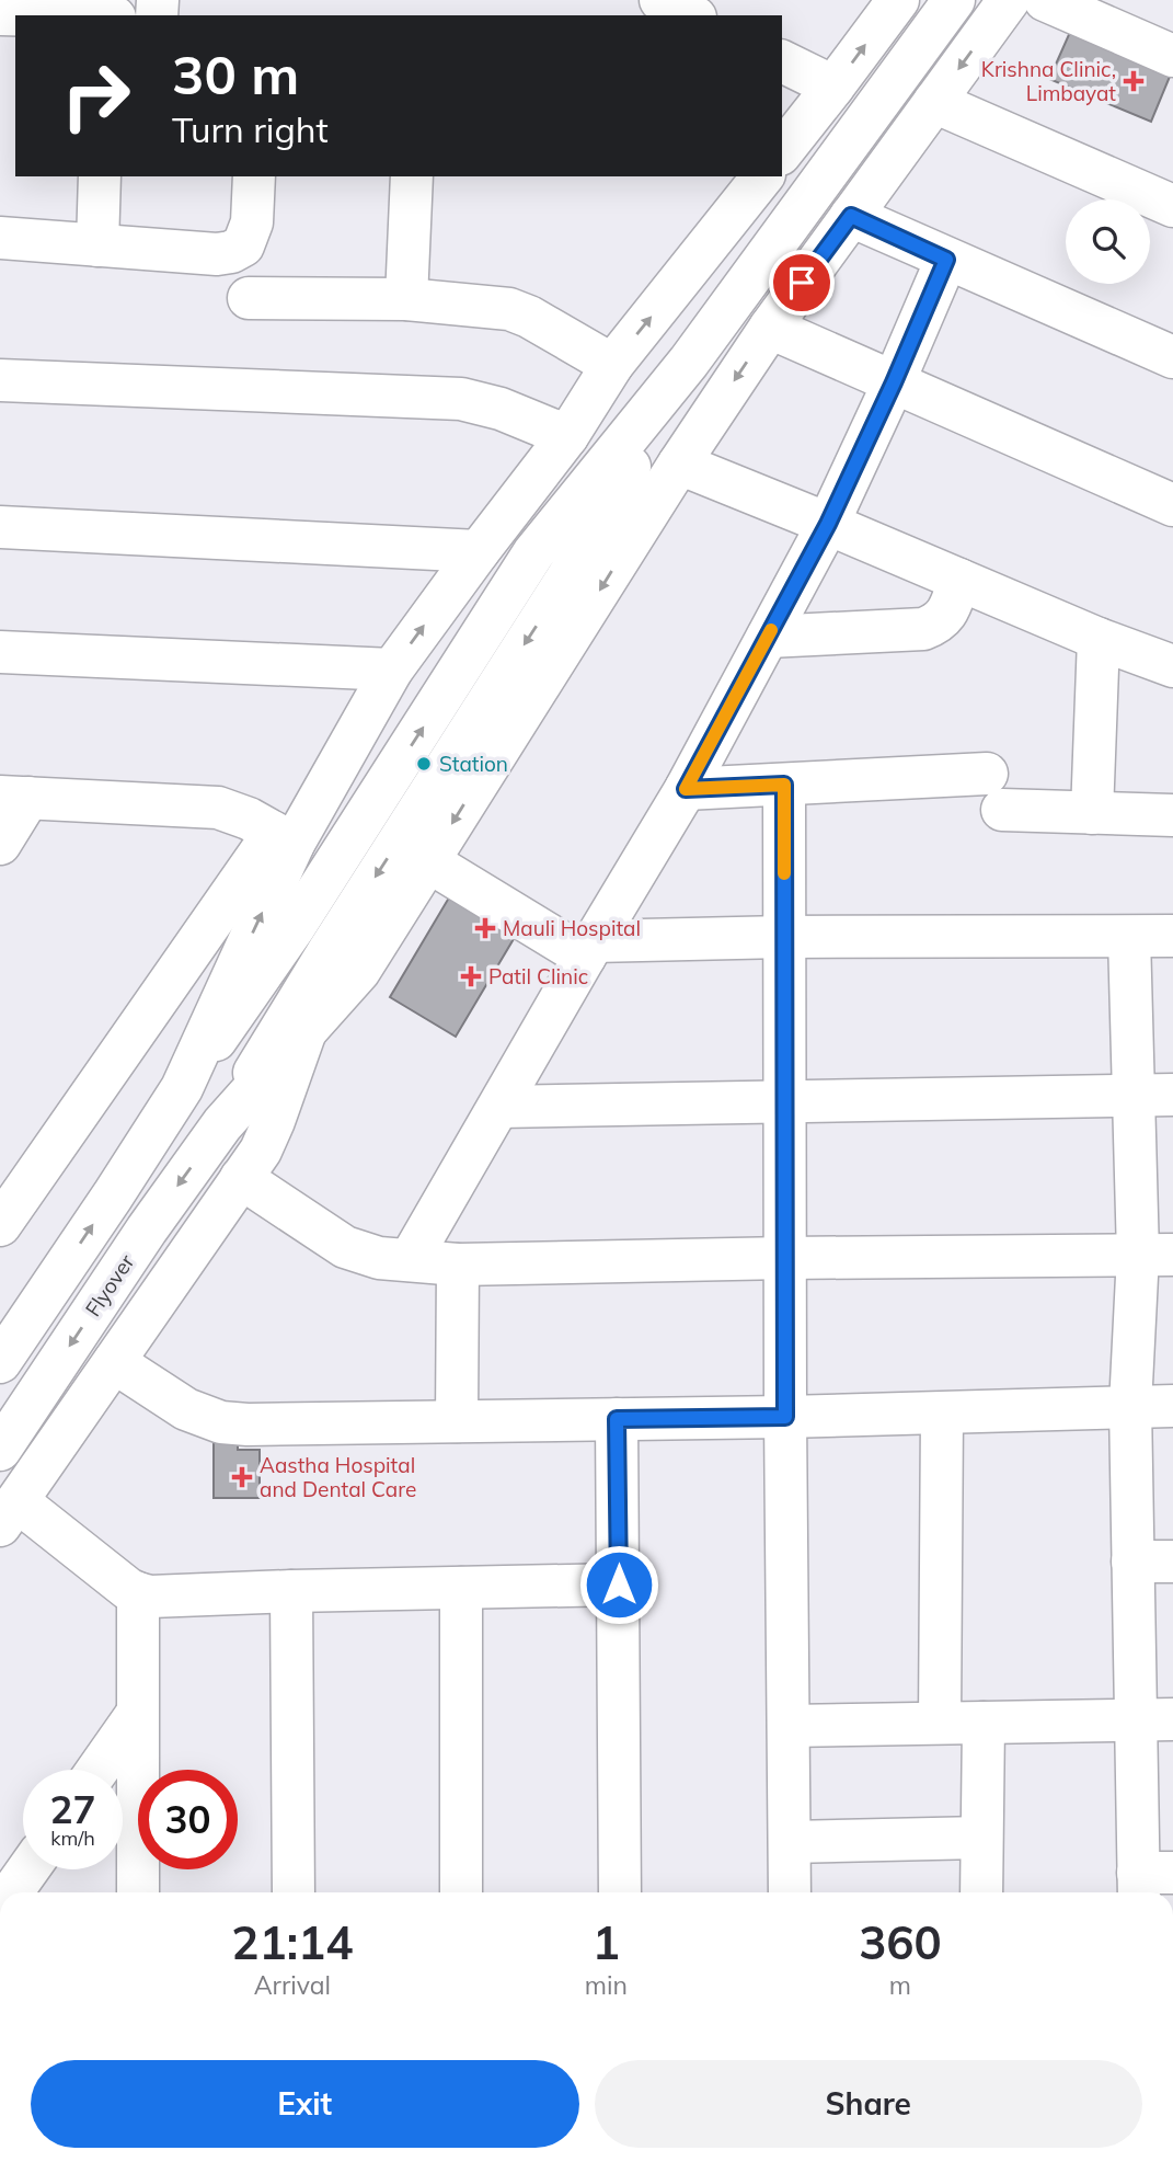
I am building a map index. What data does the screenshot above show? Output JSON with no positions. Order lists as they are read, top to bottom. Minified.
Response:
{"streets":{"street":["Flyover"]},"places":{"health":["Krishna Clinic, Limbayat","Mauli Hospital","Patil Clinic","Aastha Hospital and Dental Care"],"other":["Station"]},"page":{"turn":["30 m","Turn right"],"speed":"27 km/h","limit":"30","eta":["21:14","Arrival","1","min","360","m"],"buttons":["Exit","Share"]}}
